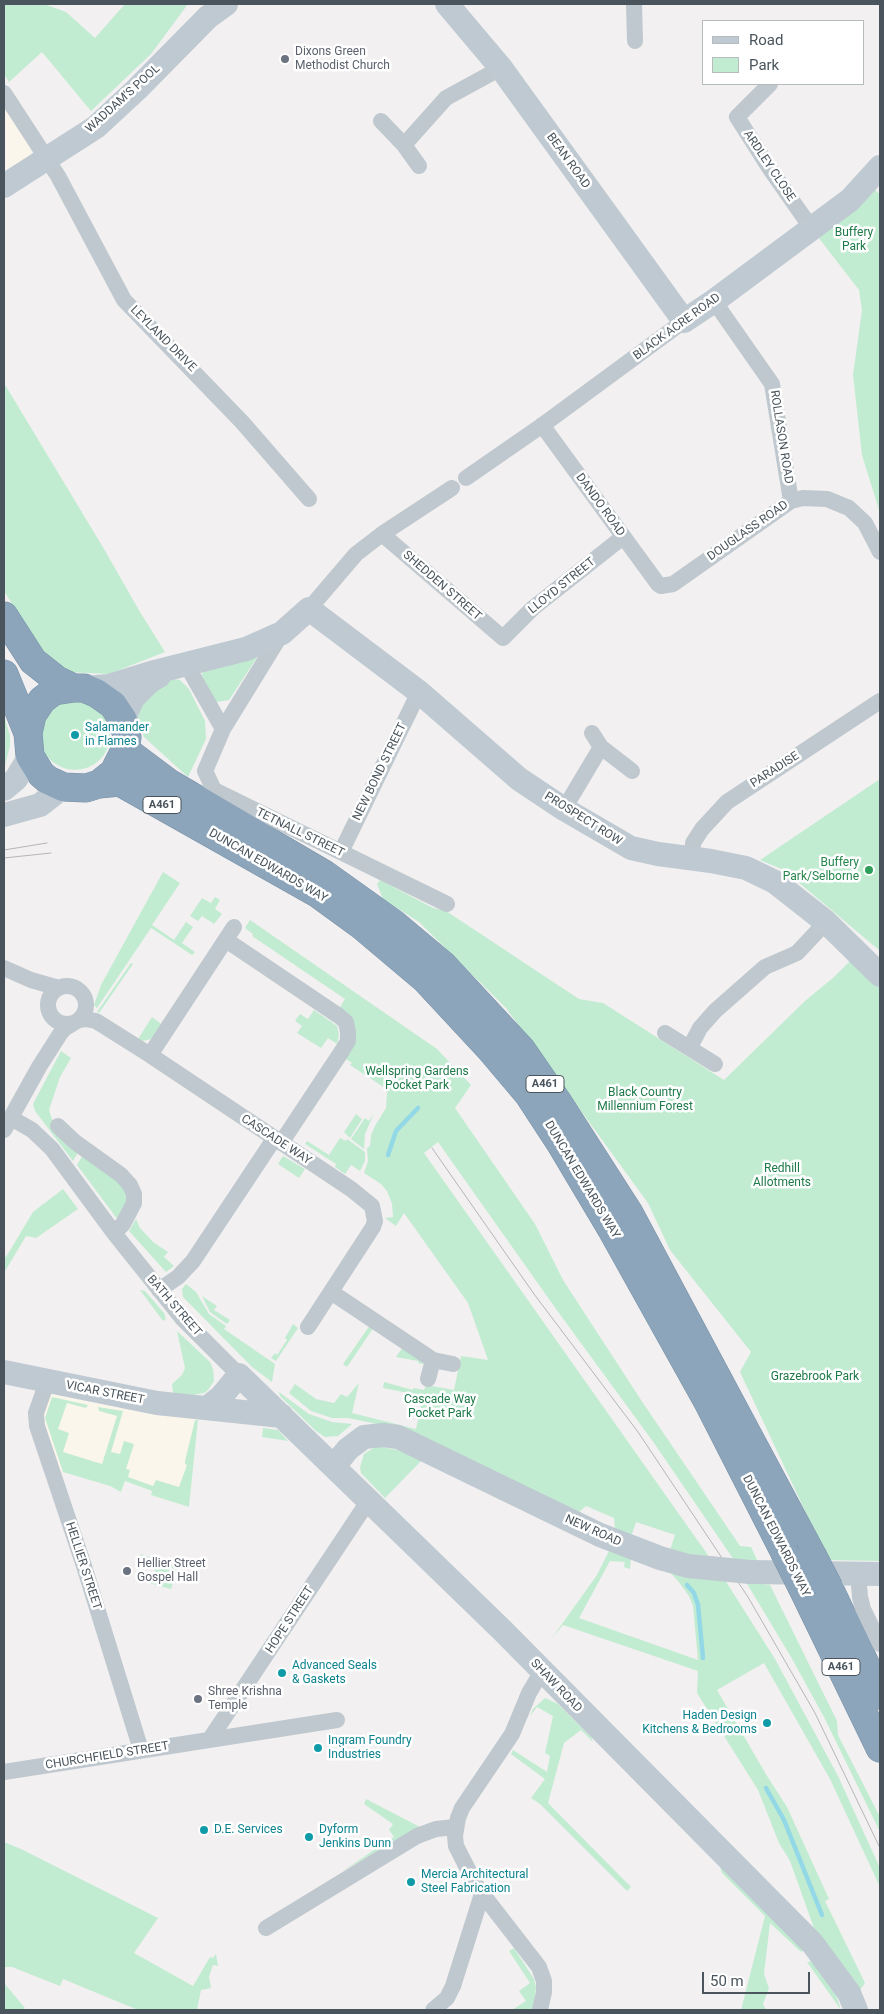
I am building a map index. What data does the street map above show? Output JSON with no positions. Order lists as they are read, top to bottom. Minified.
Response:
{"streets":{"highway":["A461","DUNCAN EDWARDS WAY"],"street":["WADDAM'S POOL","BEAN ROAD","ARDLEY CLOSE","BLACK ACRE ROAD","LEYLAND DRIVE","ROLLASON ROAD","DANDO ROAD","DOUGLASS ROAD","SHEDDEN STREET","LLOYD STREET","PARADISE","NEW BOND STREET","PROSPECT ROW","TETNALL STREET","CASCADE WAY","BATH STREET","VICAR STREET","NEW ROAD","HELLIER STREET","HOPE STREET","SHAW ROAD","CHURCHFIELD STREET"]},"crossings":[["WADDAM'S POOL","LEYLAND DRIVE"],["BEAN ROAD","BLACK ACRE ROAD"],["ARDLEY CLOSE","BLACK ACRE ROAD"],["BLACK ACRE ROAD","ROLLASON ROAD"],["BLACK ACRE ROAD","DANDO ROAD"],["ROLLASON ROAD","DOUGLASS ROAD"],["DANDO ROAD","DOUGLASS ROAD"],["DANDO ROAD","LLOYD STREET"],["SHEDDEN STREET","LLOYD STREET"],["PARADISE","PROSPECT ROW"],["NEW BOND STREET","PROSPECT ROW"],["NEW BOND STREET","TETNALL STREET"],["A461","DUNCAN EDWARDS WAY"],["BATH STREET","SHAW ROAD"],["VICAR STREET","HELLIER STREET"],["VICAR STREET","SHAW ROAD"],["NEW ROAD","SHAW ROAD"],["HELLIER STREET","CHURCHFIELD STREET"],["HOPE STREET","SHAW ROAD"],["HOPE STREET","CHURCHFIELD STREET"]],"parks":["Buffery Park","Wellspring Gardens Pocket Park","Black Country Millennium Forest","Redhill Allotments","Grazebrook Park","Cascade Way Pocket Park"],"places":["Dixons Green Methodist Church","Salamander in Flames","Buffery Park/Selborne","Hellier Street Gospel Hall","Advanced Seals & Gaskets","Shree Krishna Temple","Haden Design Kitchens & Bedrooms","Ingram Foundry Industries","D.E. Services","Dyform Jenkins Dunn","Mercia Architectural Steel Fabrication"],"legend":["Road","Park"],"scale_bar":"50 m"}
